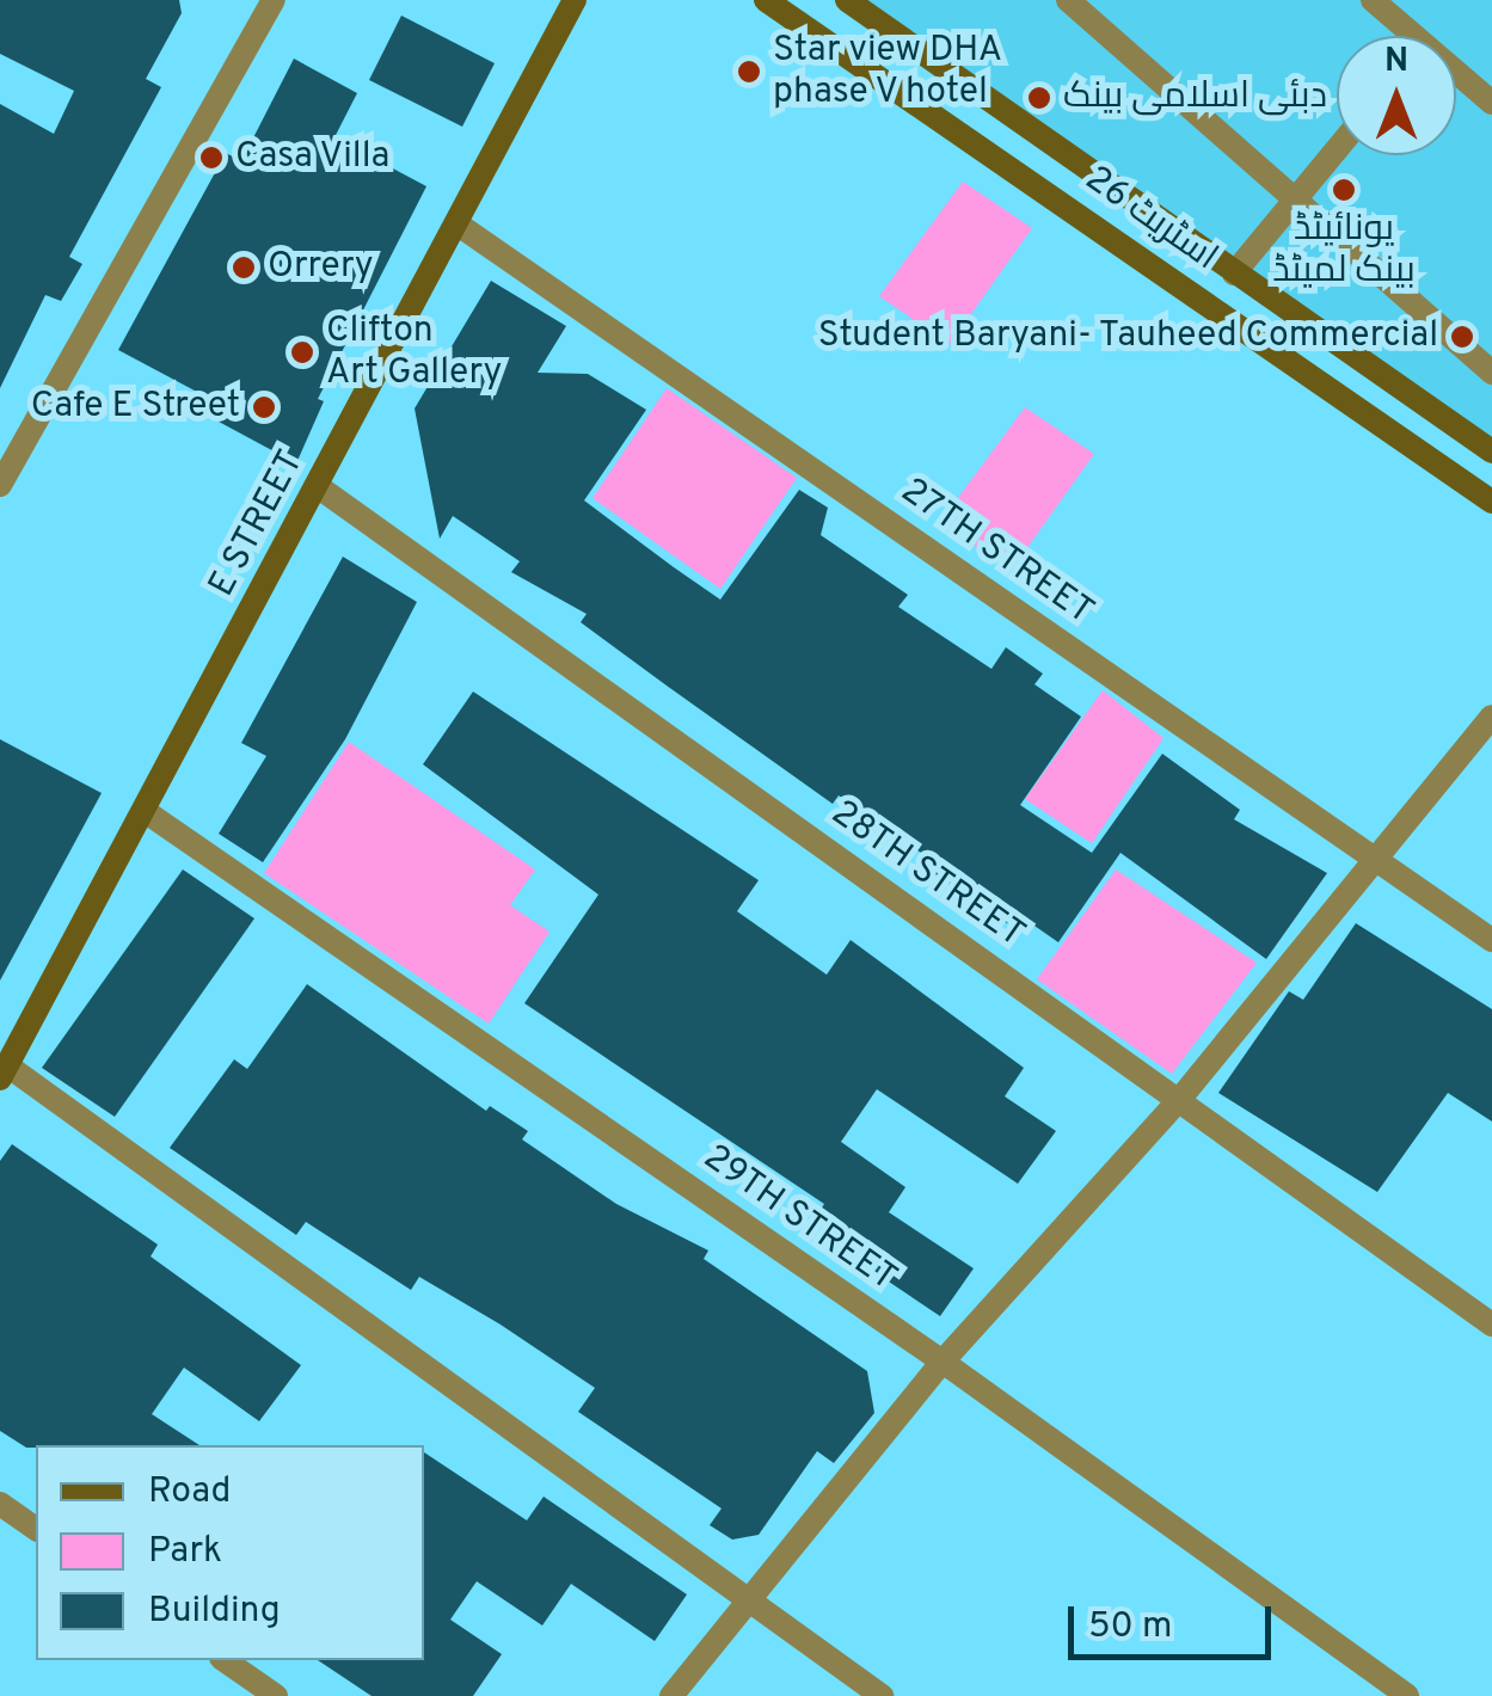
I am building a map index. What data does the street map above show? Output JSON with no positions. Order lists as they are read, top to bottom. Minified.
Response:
{"streets":{"main road":["اسٹریٹ 26","E STREET"],"street":["27TH STREET","28TH STREET","29TH STREET"]},"crossings":[["E STREET","27TH STREET"],["E STREET","28TH STREET"],["E STREET","29TH STREET"]],"places":["Star view DHA phase V hotel","دبئی اسلامی بینک","Casa Villa","یونائیٹڈ بینک لمیٹڈ","Orrery","Student Baryani- Tauheed Commercial","Clifton Art Gallery","Cafe E Street"],"legend":["Road","Park","Building"],"scale_bar":"50 m","north":"top"}
